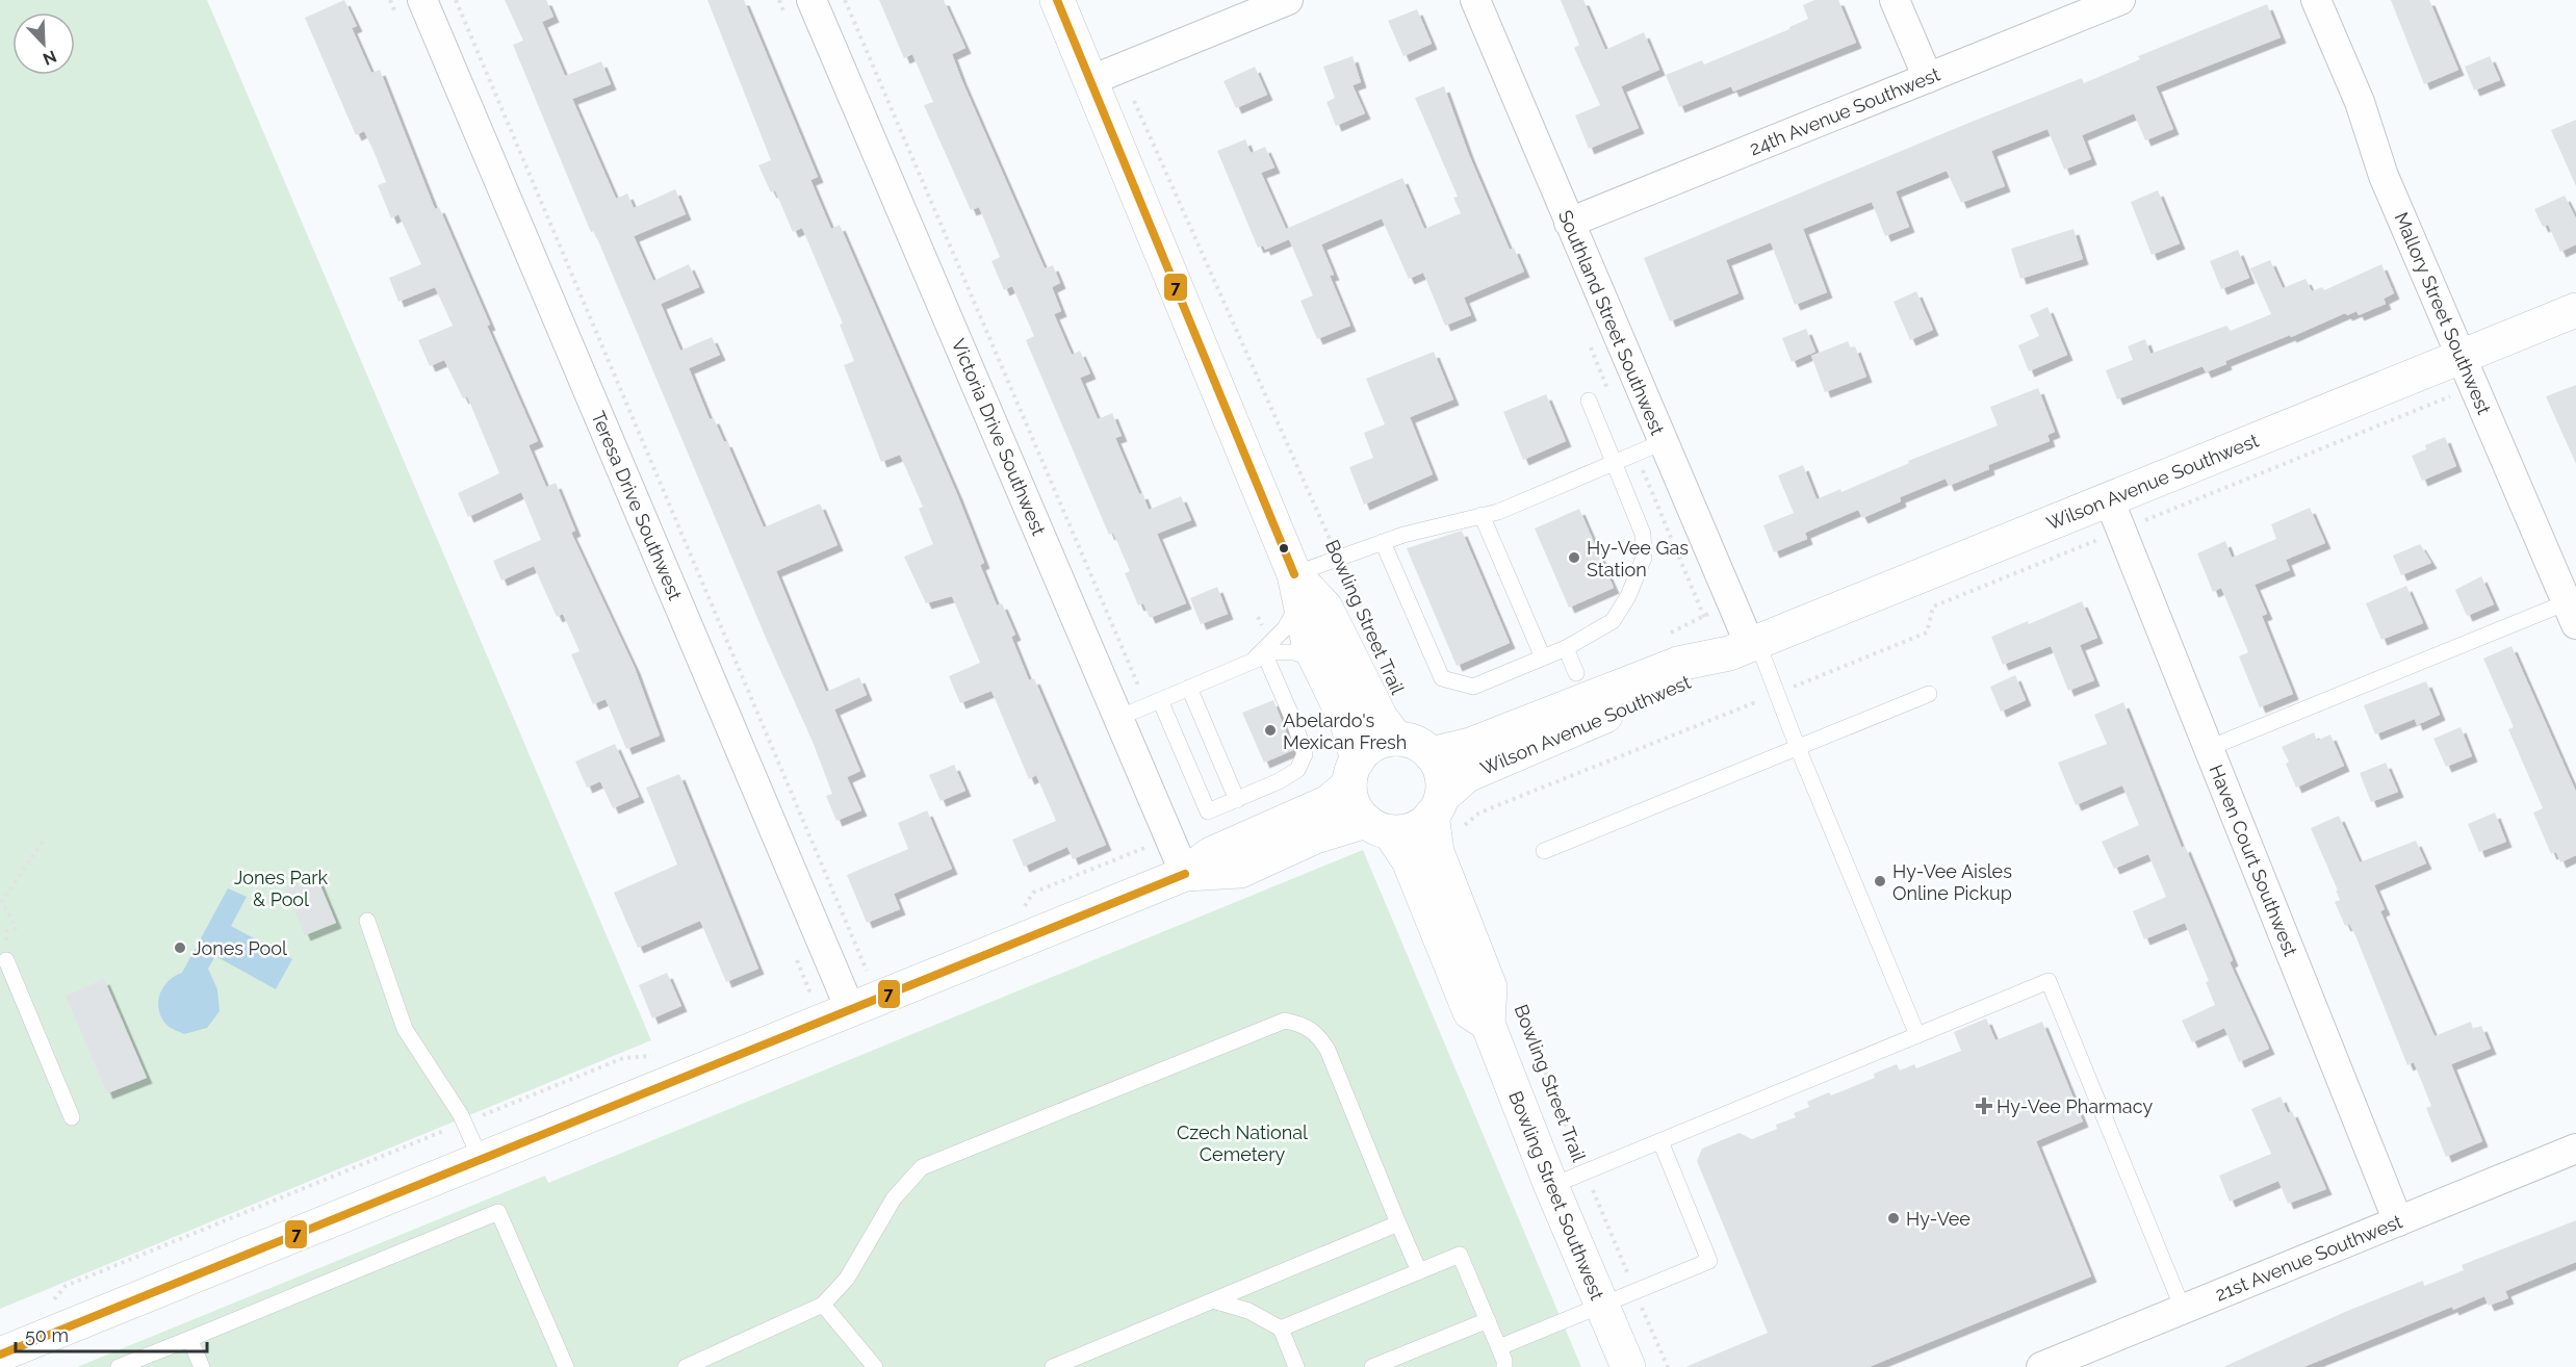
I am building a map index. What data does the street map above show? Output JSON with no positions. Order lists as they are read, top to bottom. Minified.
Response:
{"streets":{"main road":["Wilson Avenue Southwest","Bowling Street Southwest"],"street":["24th Avenue Southwest","Mallory Street Southwest","Southland Street Southwest","Victoria Drive Southwest","Teresa Drive Southwest","Haven Court Southwest","21st Avenue Southwest"],"path":["Bowling Street Trail"]},"crossings":[["24th Avenue Southwest","Southland Street Southwest"],["Mallory Street Southwest","Wilson Avenue Southwest"],["Southland Street Southwest","Wilson Avenue Southwest"],["Wilson Avenue Southwest","Haven Court Southwest"],["Wilson Avenue Southwest","Bowling Street Southwest"],["Haven Court Southwest","21st Avenue Southwest"]],"parks":["Jones Park & Pool","Czech National Cemetery"],"places":{"other":["Hy-Vee Gas Station","Abelardo's Mexican Fresh","Hy-Vee Aisles Online Pickup","Jones Pool","Hy-Vee"],"health":["Hy-Vee Pharmacy"]},"lines":["transit line 7"],"scale_bar":"50 m","north":"bottom right"}
